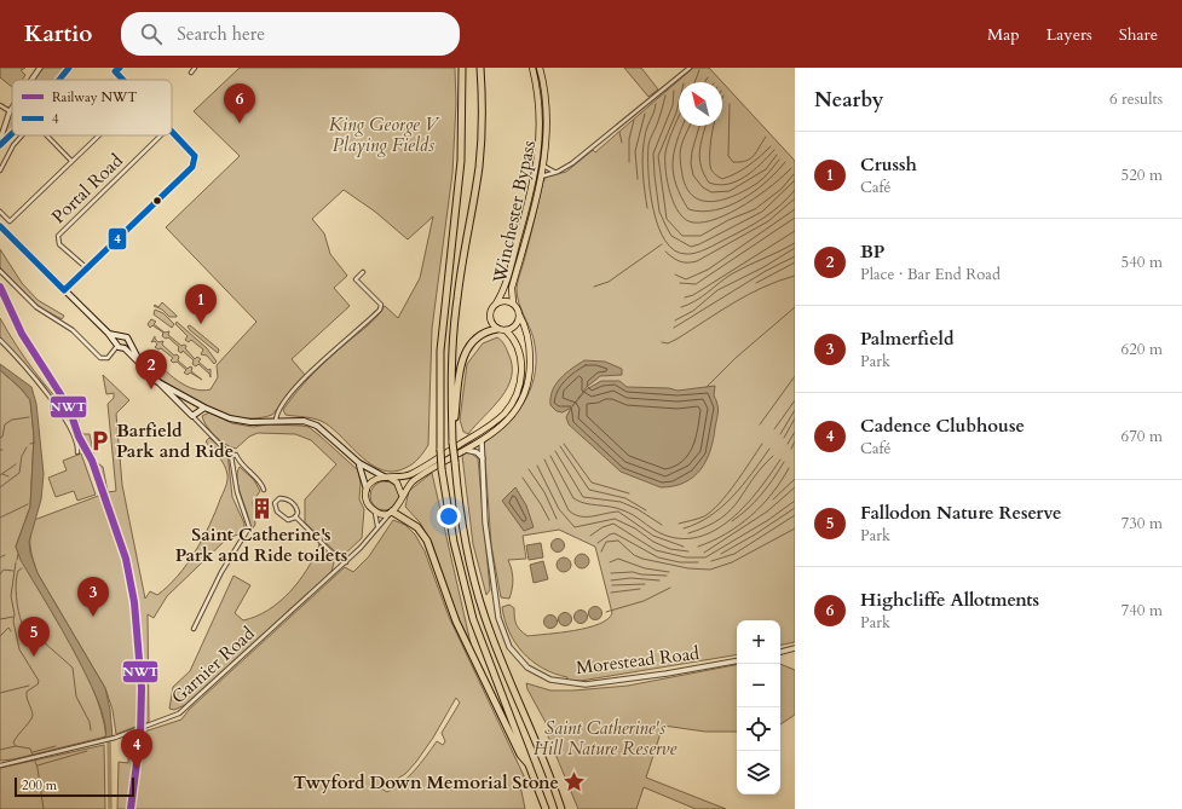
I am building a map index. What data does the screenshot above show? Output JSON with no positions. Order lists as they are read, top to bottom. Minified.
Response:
{"streets":{"highway":["Winchester Bypass"],"street":["Portal Road","Morestead Road","Garnier Road"]},"parks":["King George V Playing Fields","Saint Catherine's Hill Nature Reserve"],"places":{"parking":["Barfield Park and Ride"],"building":["Saint Catherine's Park and Ride toilets"],"place":["Twyford Down Memorial Stone"]},"lines":["transit line 4","rail line NWT"],"legend":["Railway NWT","4"],"scale_bar":"200 m","north":"top left","page":{"header":"Kartio","search":"Search here","nav":["Map","Layers","Share"],"heading":["Nearby","6 results"],"pins":["6","1","2","3","5","4"],"list":[{"mark":"1","name":"Crussh","note":"Café","value":"520 m"},{"mark":"2","name":"BP","note":"Place · Bar End Road","value":"540 m"},{"mark":"3","name":"Palmerfield","note":"Park","value":"620 m"},{"mark":"4","name":"Cadence Clubhouse","note":"Café","value":"670 m"},{"mark":"5","name":"Fallodon Nature Reserve","note":"Park","value":"730 m"},{"mark":"6","name":"Highcliffe Allotments","note":"Park","value":"740 m"}],"map_buttons":["+","−"],"scale":"200 m"}}
